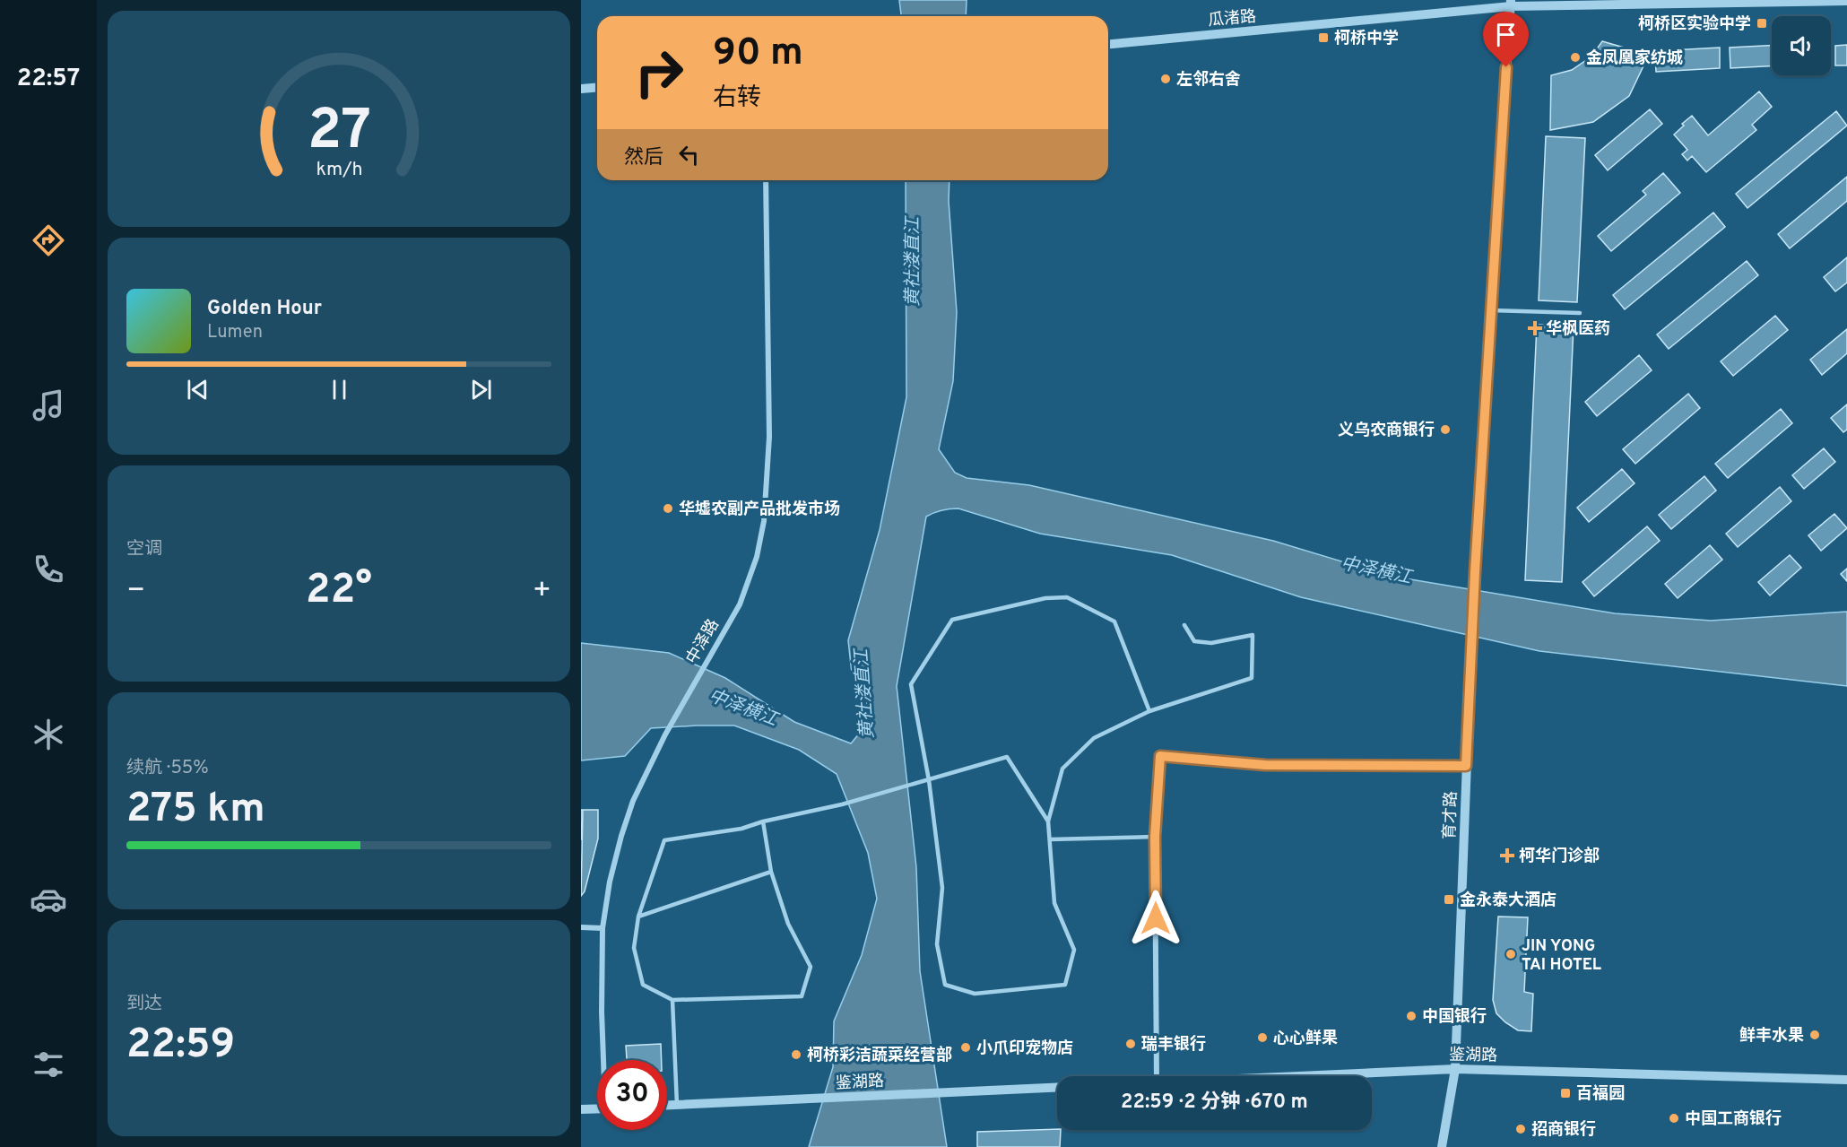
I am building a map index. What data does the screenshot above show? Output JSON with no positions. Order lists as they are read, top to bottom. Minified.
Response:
{"streets":{"street":["瓜渚路","中泽路","育才路","鉴湖路"]},"crossings":[["瓜渚路","育才路"],["育才路","鉴湖路"]],"water":["黄社溇直江","中泽横江"],"places":{"transit":["柯桥区实验中学","柯桥中学","金永泰大酒店","百福园"],"other":["金凤凰家纺城","左邻右舍","义乌农商银行","华墟农副产品批发市场","JIN YONG TAI HOTEL","中国银行","鲜丰水果","心心鲜果","瑞丰银行","小爪印宠物店","柯桥彩洁蔬菜经营部","中国工商银行","招商银行"],"health":["华枫医药","柯华门诊部"]},"page":{"tabs":"22:57","turn":["90 m","右转"],"then":"然后","song":["Golden Hour","Lumen"],"tile":["空调",["续航 · 55%","275 km"],["到达","22:59"]],"heat":["−","22°","+"],"limit":"30","trip":"22:59 · 2 分钟 · 670 m","gauge":["27","km/h"]}}
